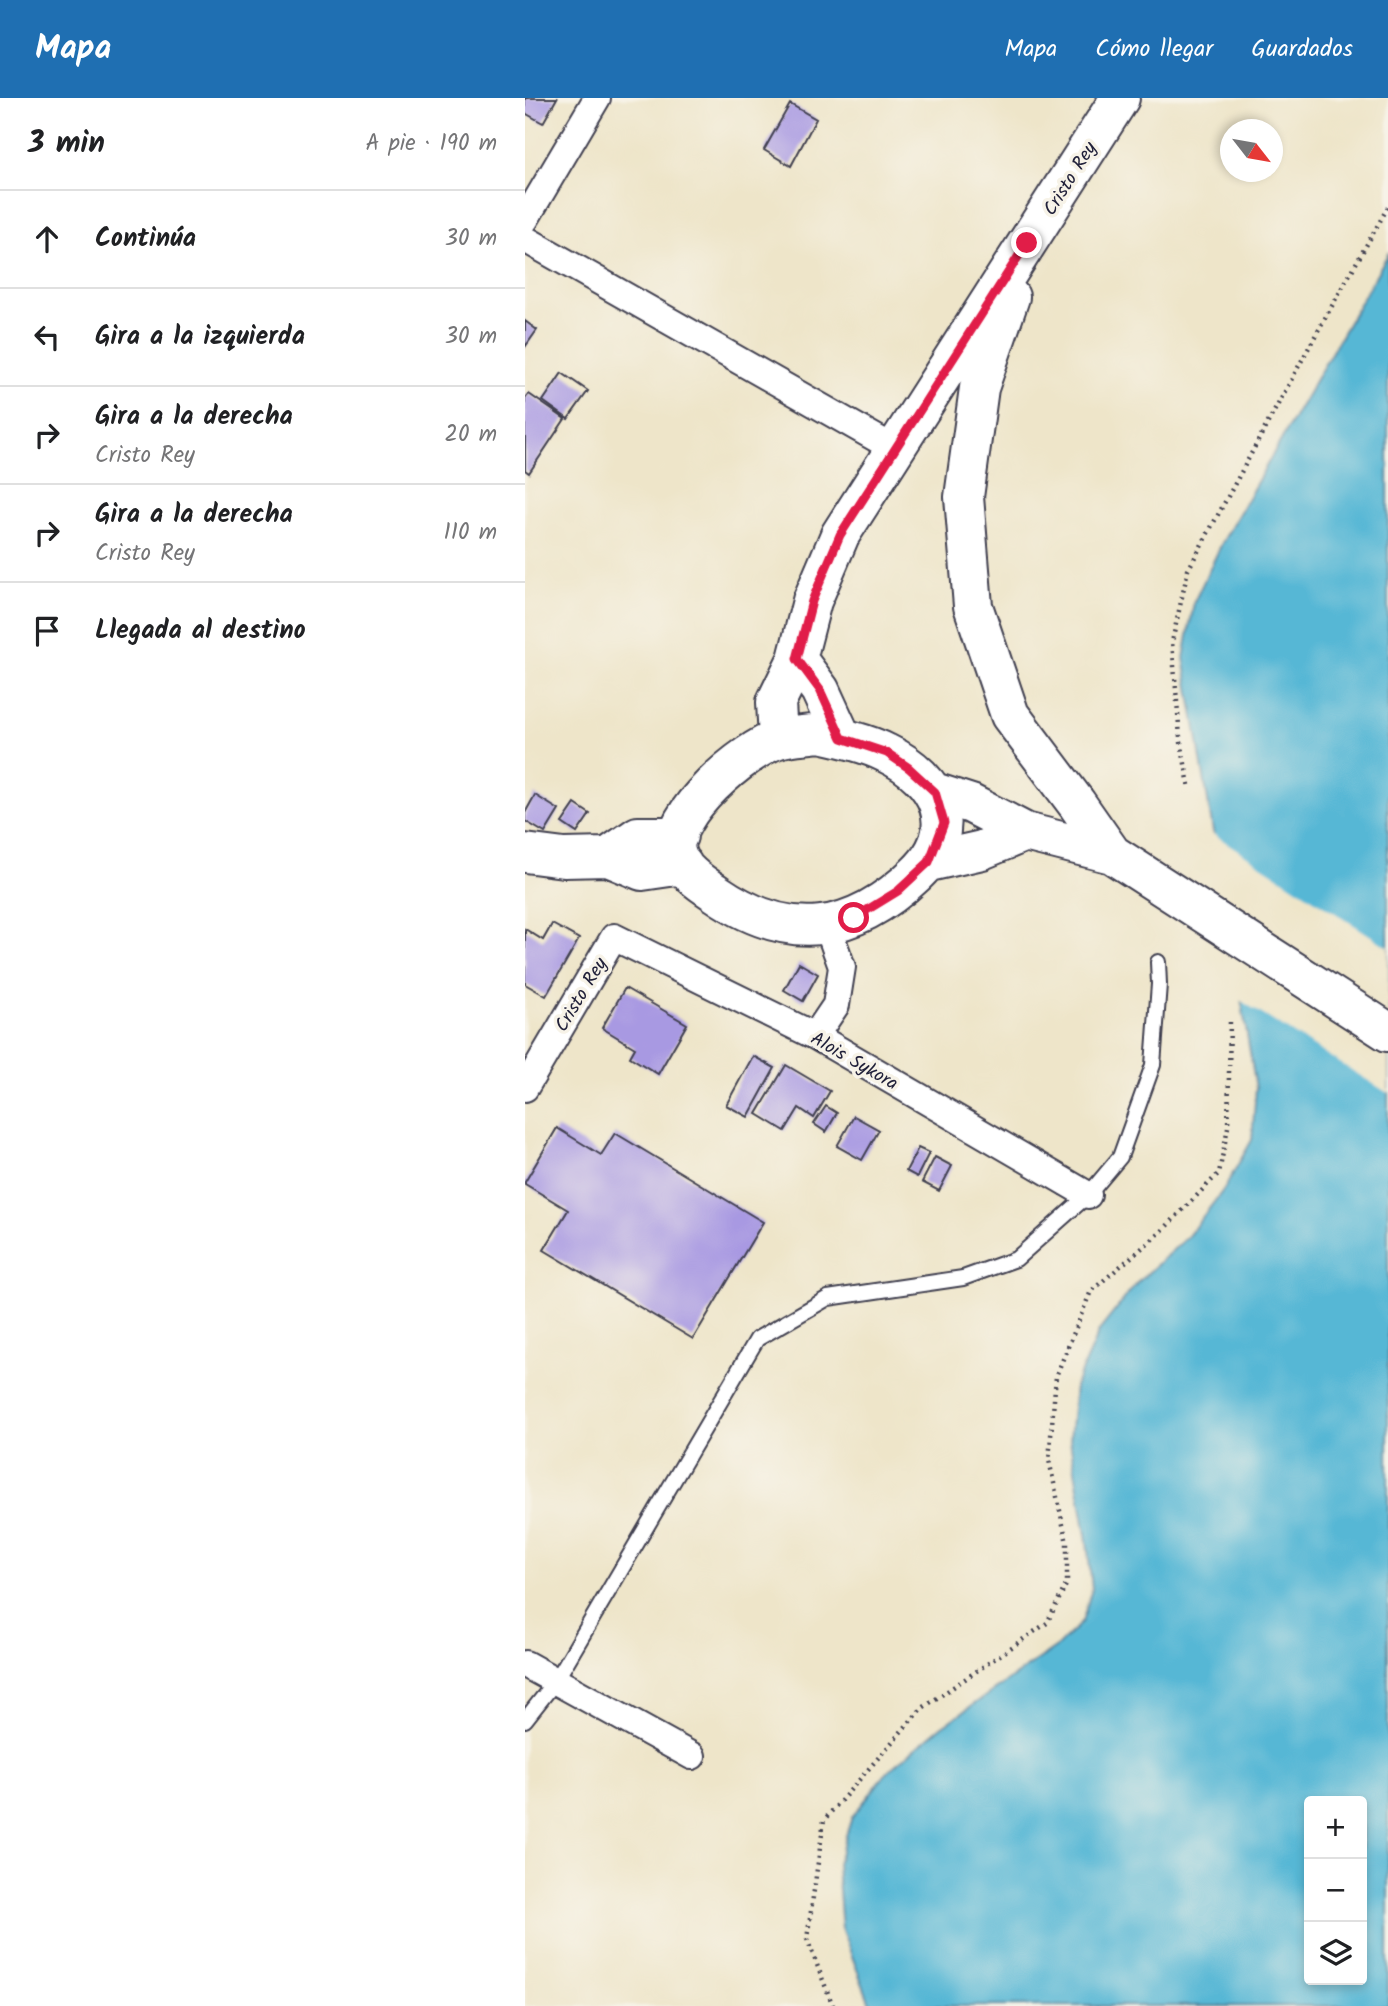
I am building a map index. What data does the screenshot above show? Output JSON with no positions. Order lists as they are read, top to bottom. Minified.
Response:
{"streets":{"street":["Cristo Rey","Alois Sykora"]},"crossings":[["Cristo Rey","Alois Sykora"]],"north":"bottom right","page":{"header":"Mapa","nav":["Mapa","Cómo llegar","Guardados"],"heading":["3 min","A pie · 190 m"],"list":[["Continúa","30 m"],["Gira a la izquierda","30 m"],["Gira a la derecha","Cristo Rey","20 m"],["Gira a la derecha","Cristo Rey","110 m"],"Llegada al destino"],"map_buttons":["+","−"]}}
